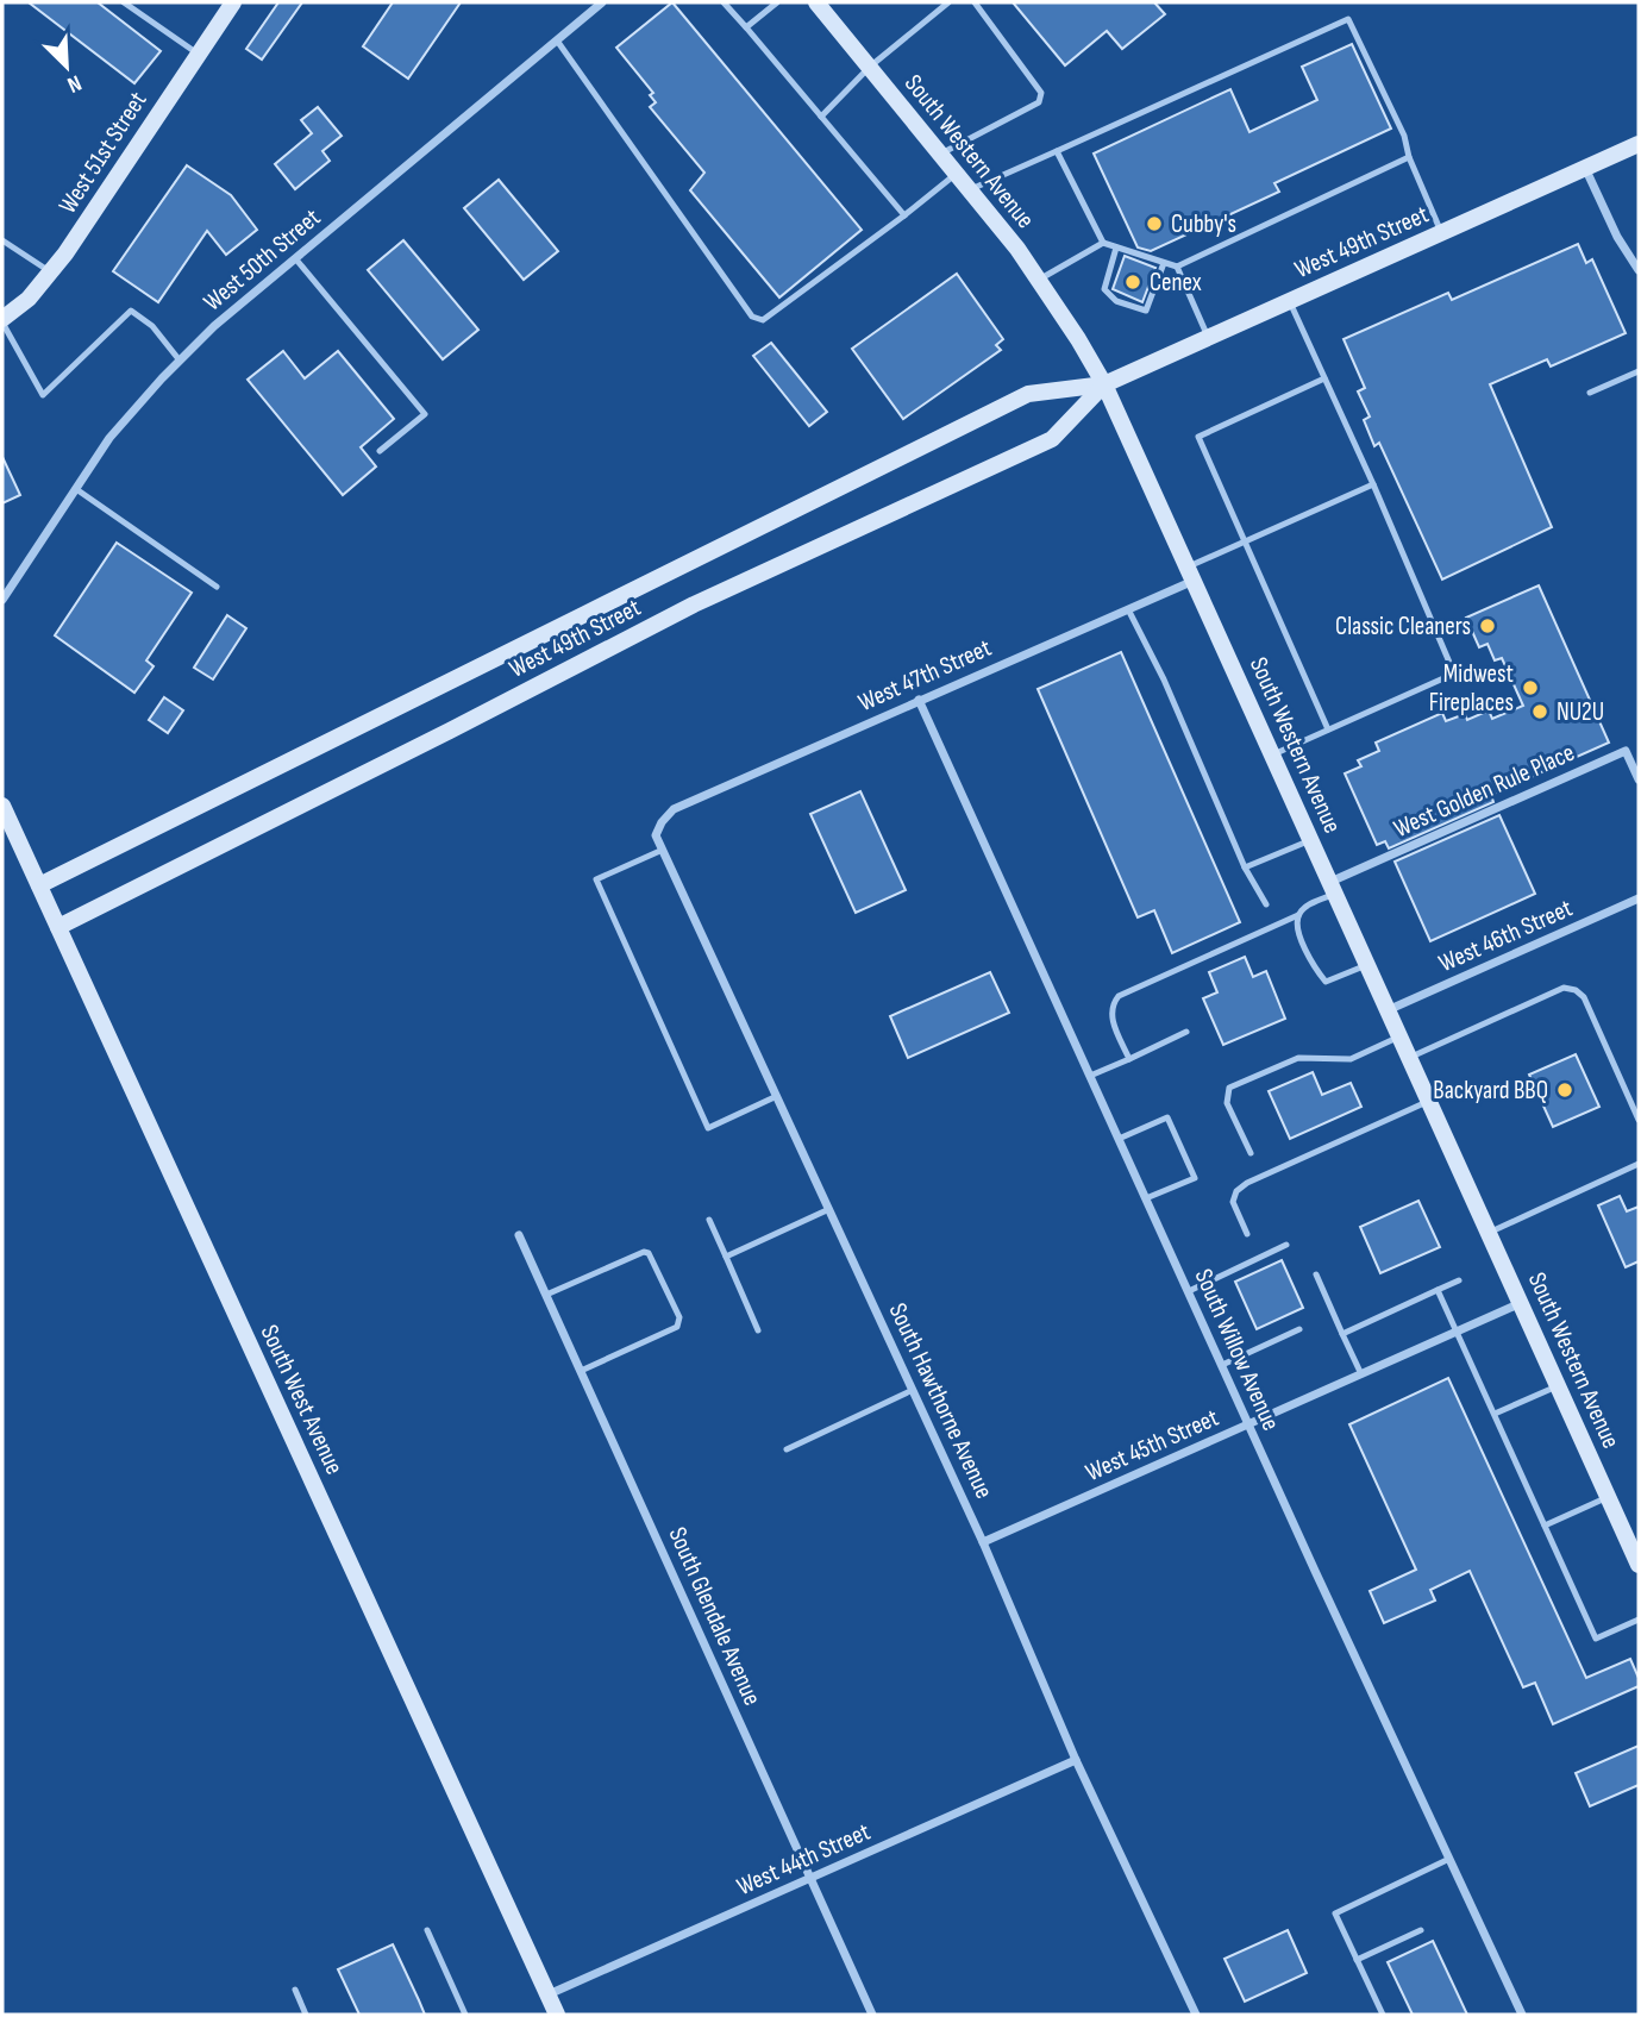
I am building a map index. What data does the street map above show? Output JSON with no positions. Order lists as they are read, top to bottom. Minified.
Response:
{"streets":{"street":["South Western Avenue","West 51st Street","West 49th Street","West 50th Street","West 47th Street","West Golden Rule Place","West 46th Street","South Willow Avenue","South West Avenue","South Hawthorne Avenue","West 45th Street","South Glendale Avenue","West 44th Street"]},"crossings":[["South Western Avenue","West 49th Street"],["South Western Avenue","West 47th Street"],["South Western Avenue","West Golden Rule Place"],["South Western Avenue","West 46th Street"],["South Western Avenue","West 45th Street"],["West 49th Street","South West Avenue"],["West 47th Street","South Willow Avenue"],["West 47th Street","South Hawthorne Avenue"],["South Willow Avenue","West 45th Street"],["South West Avenue","West 44th Street"],["South Hawthorne Avenue","West 45th Street"],["South Hawthorne Avenue","West 44th Street"],["South Glendale Avenue","West 44th Street"]],"places":["Cubby's","Cenex","Classic Cleaners","Midwest Fireplaces","NU2U","Backyard BBQ"],"north":"bottom right"}
